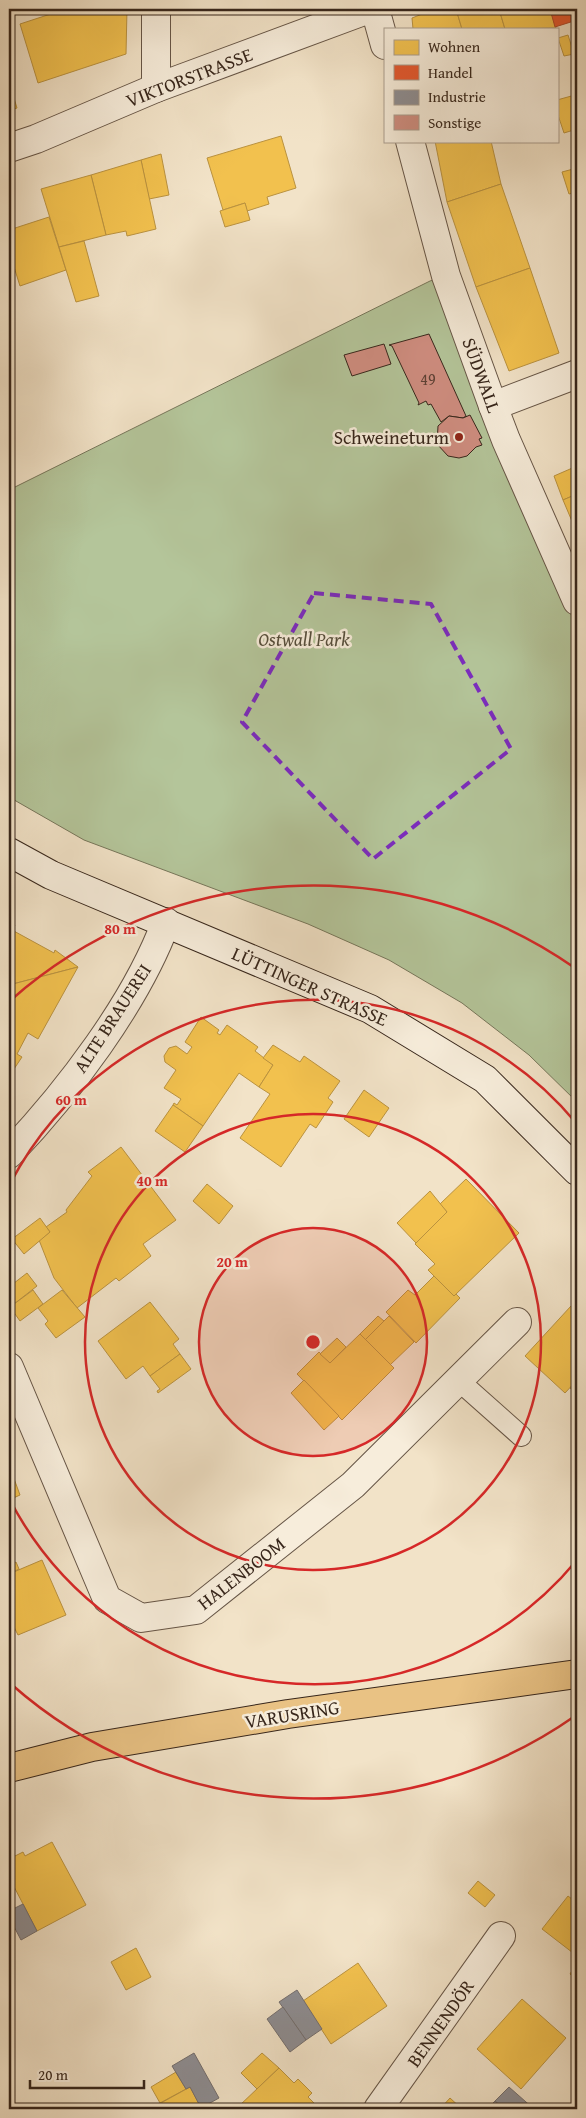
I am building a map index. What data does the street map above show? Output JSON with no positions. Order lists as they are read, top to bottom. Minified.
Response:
{"streets":{"main road":["VARUSRING"],"street":["VIKTORSTRASSE","SÜDWALL","LÜTTINGER STRASSE","ALTE BRAUEREI","HALENBOOM","BENNENDÖR"]},"crossings":[["LÜTTINGER STRASSE","ALTE BRAUEREI"]],"parks":["Ostwall Park"],"places":["Schweineturm"],"house_numbers":["49"],"legend":["Wohnen","Handel","Industrie","Sonstige"],"scale_bar":"20 m","rings":["80 m","60 m","40 m","20 m"]}
